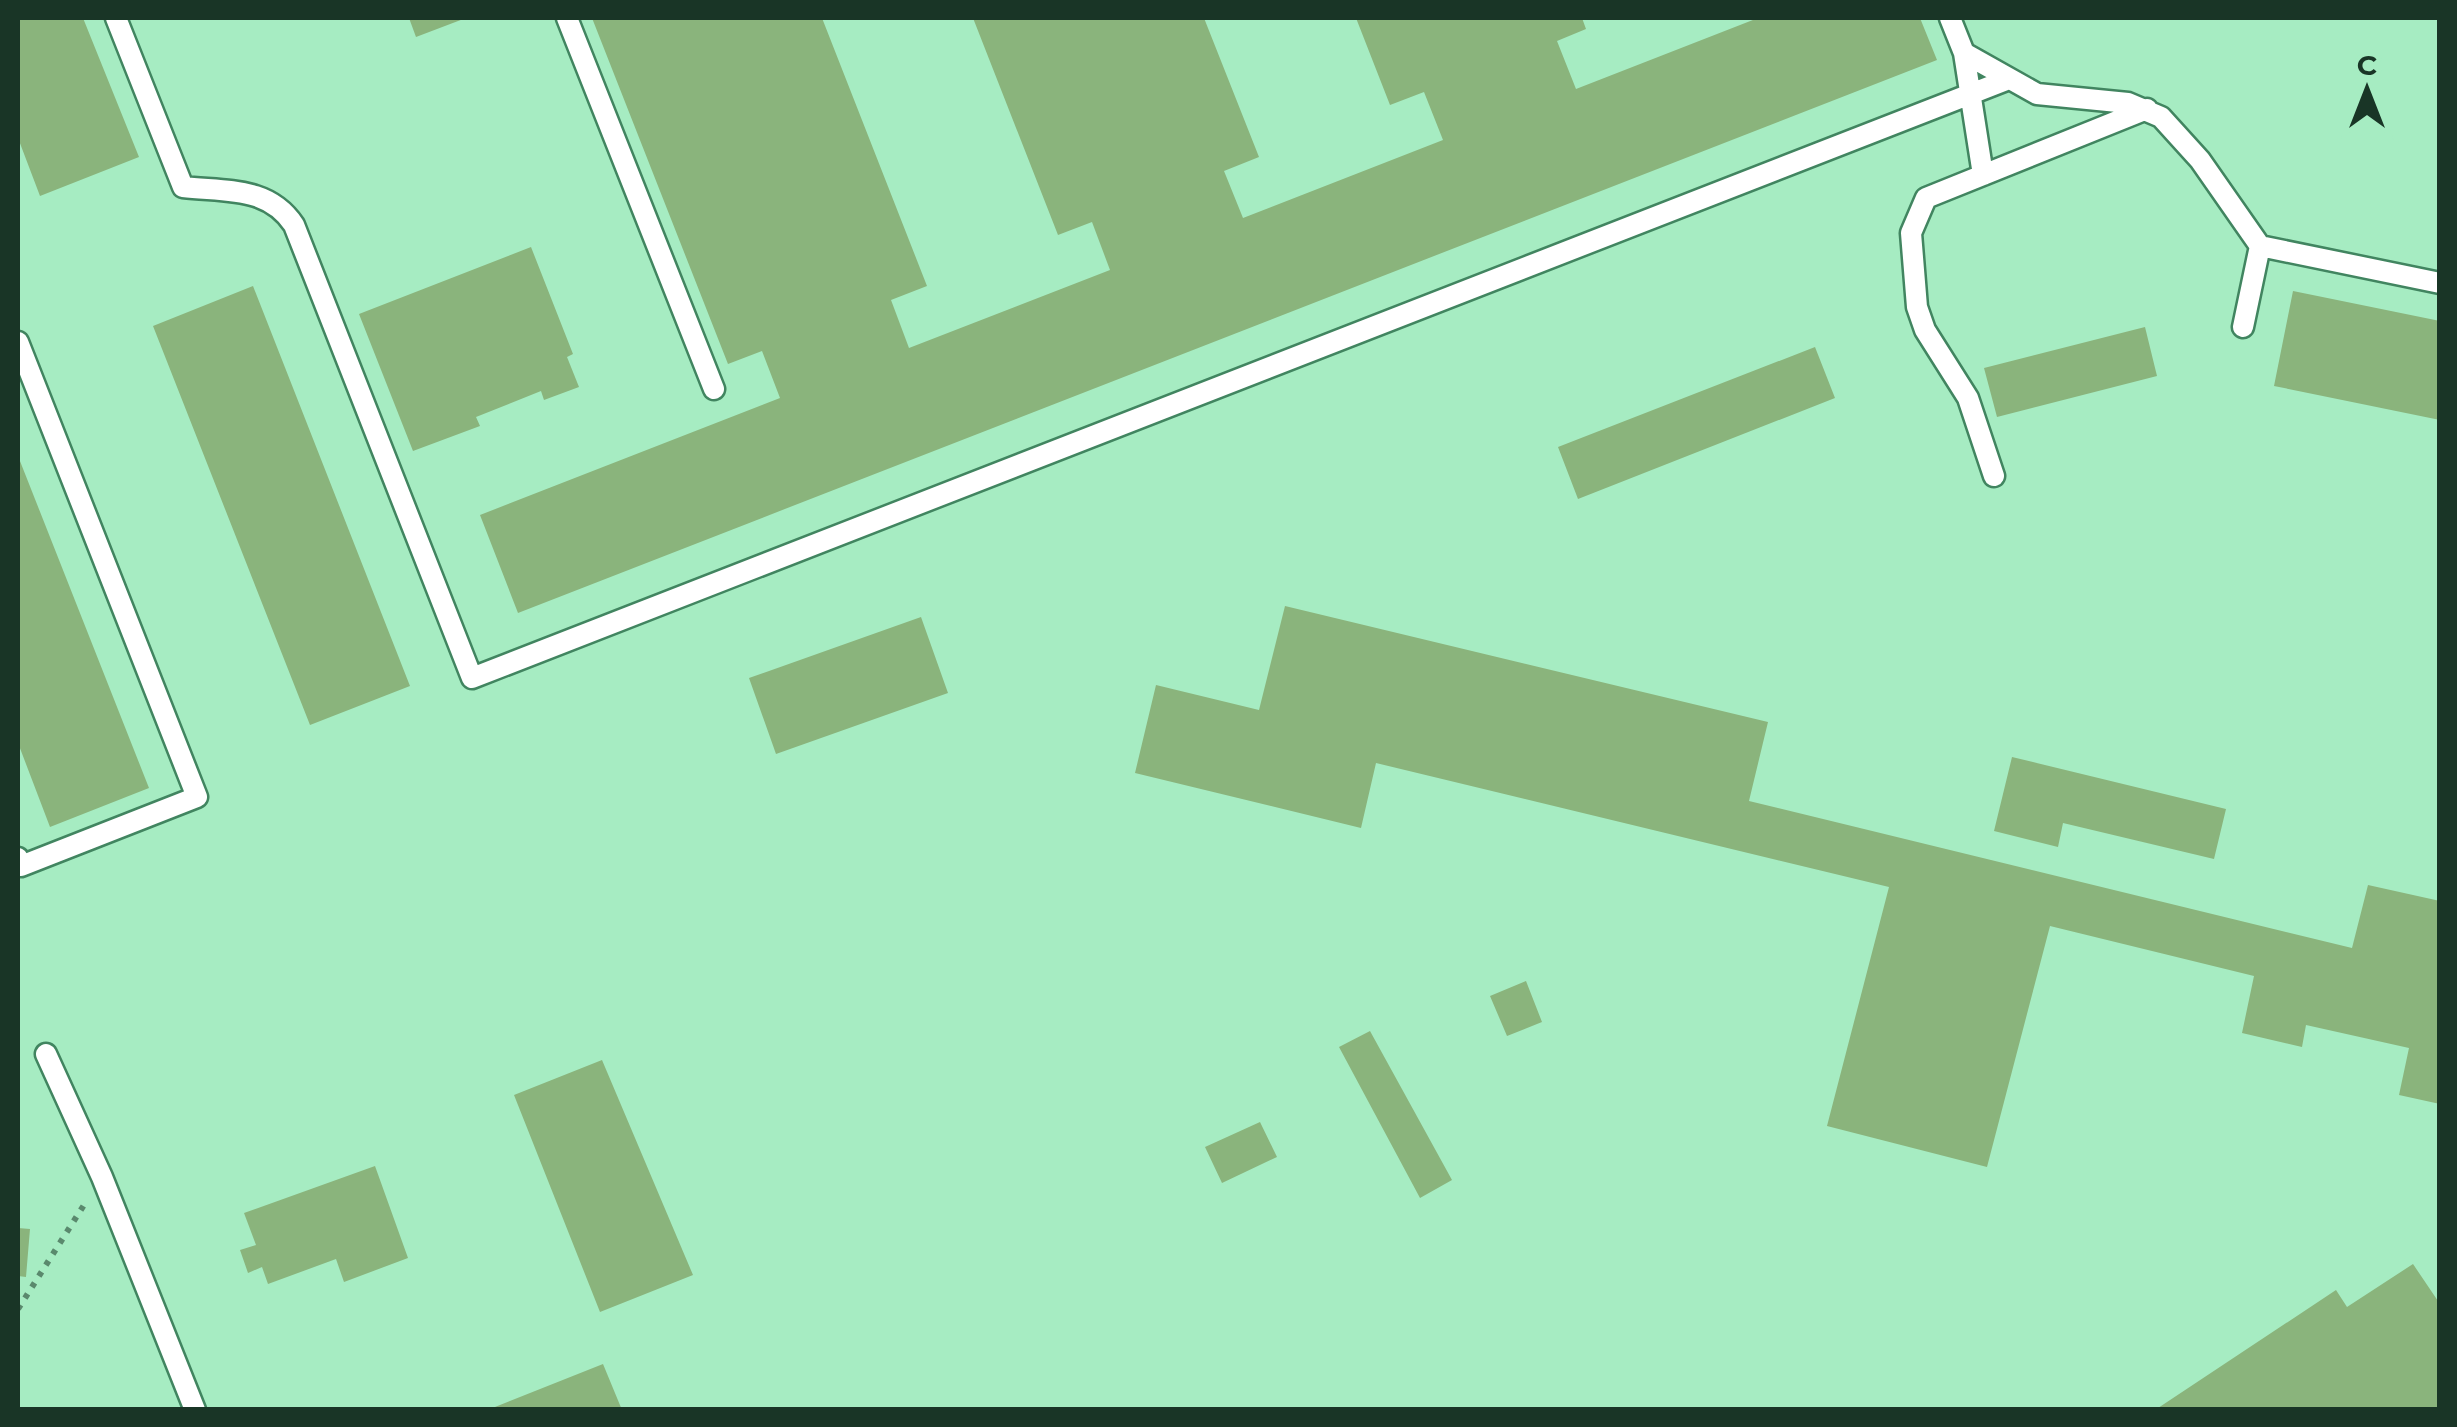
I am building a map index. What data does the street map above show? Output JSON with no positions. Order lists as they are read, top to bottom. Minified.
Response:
{"north":"top"}
